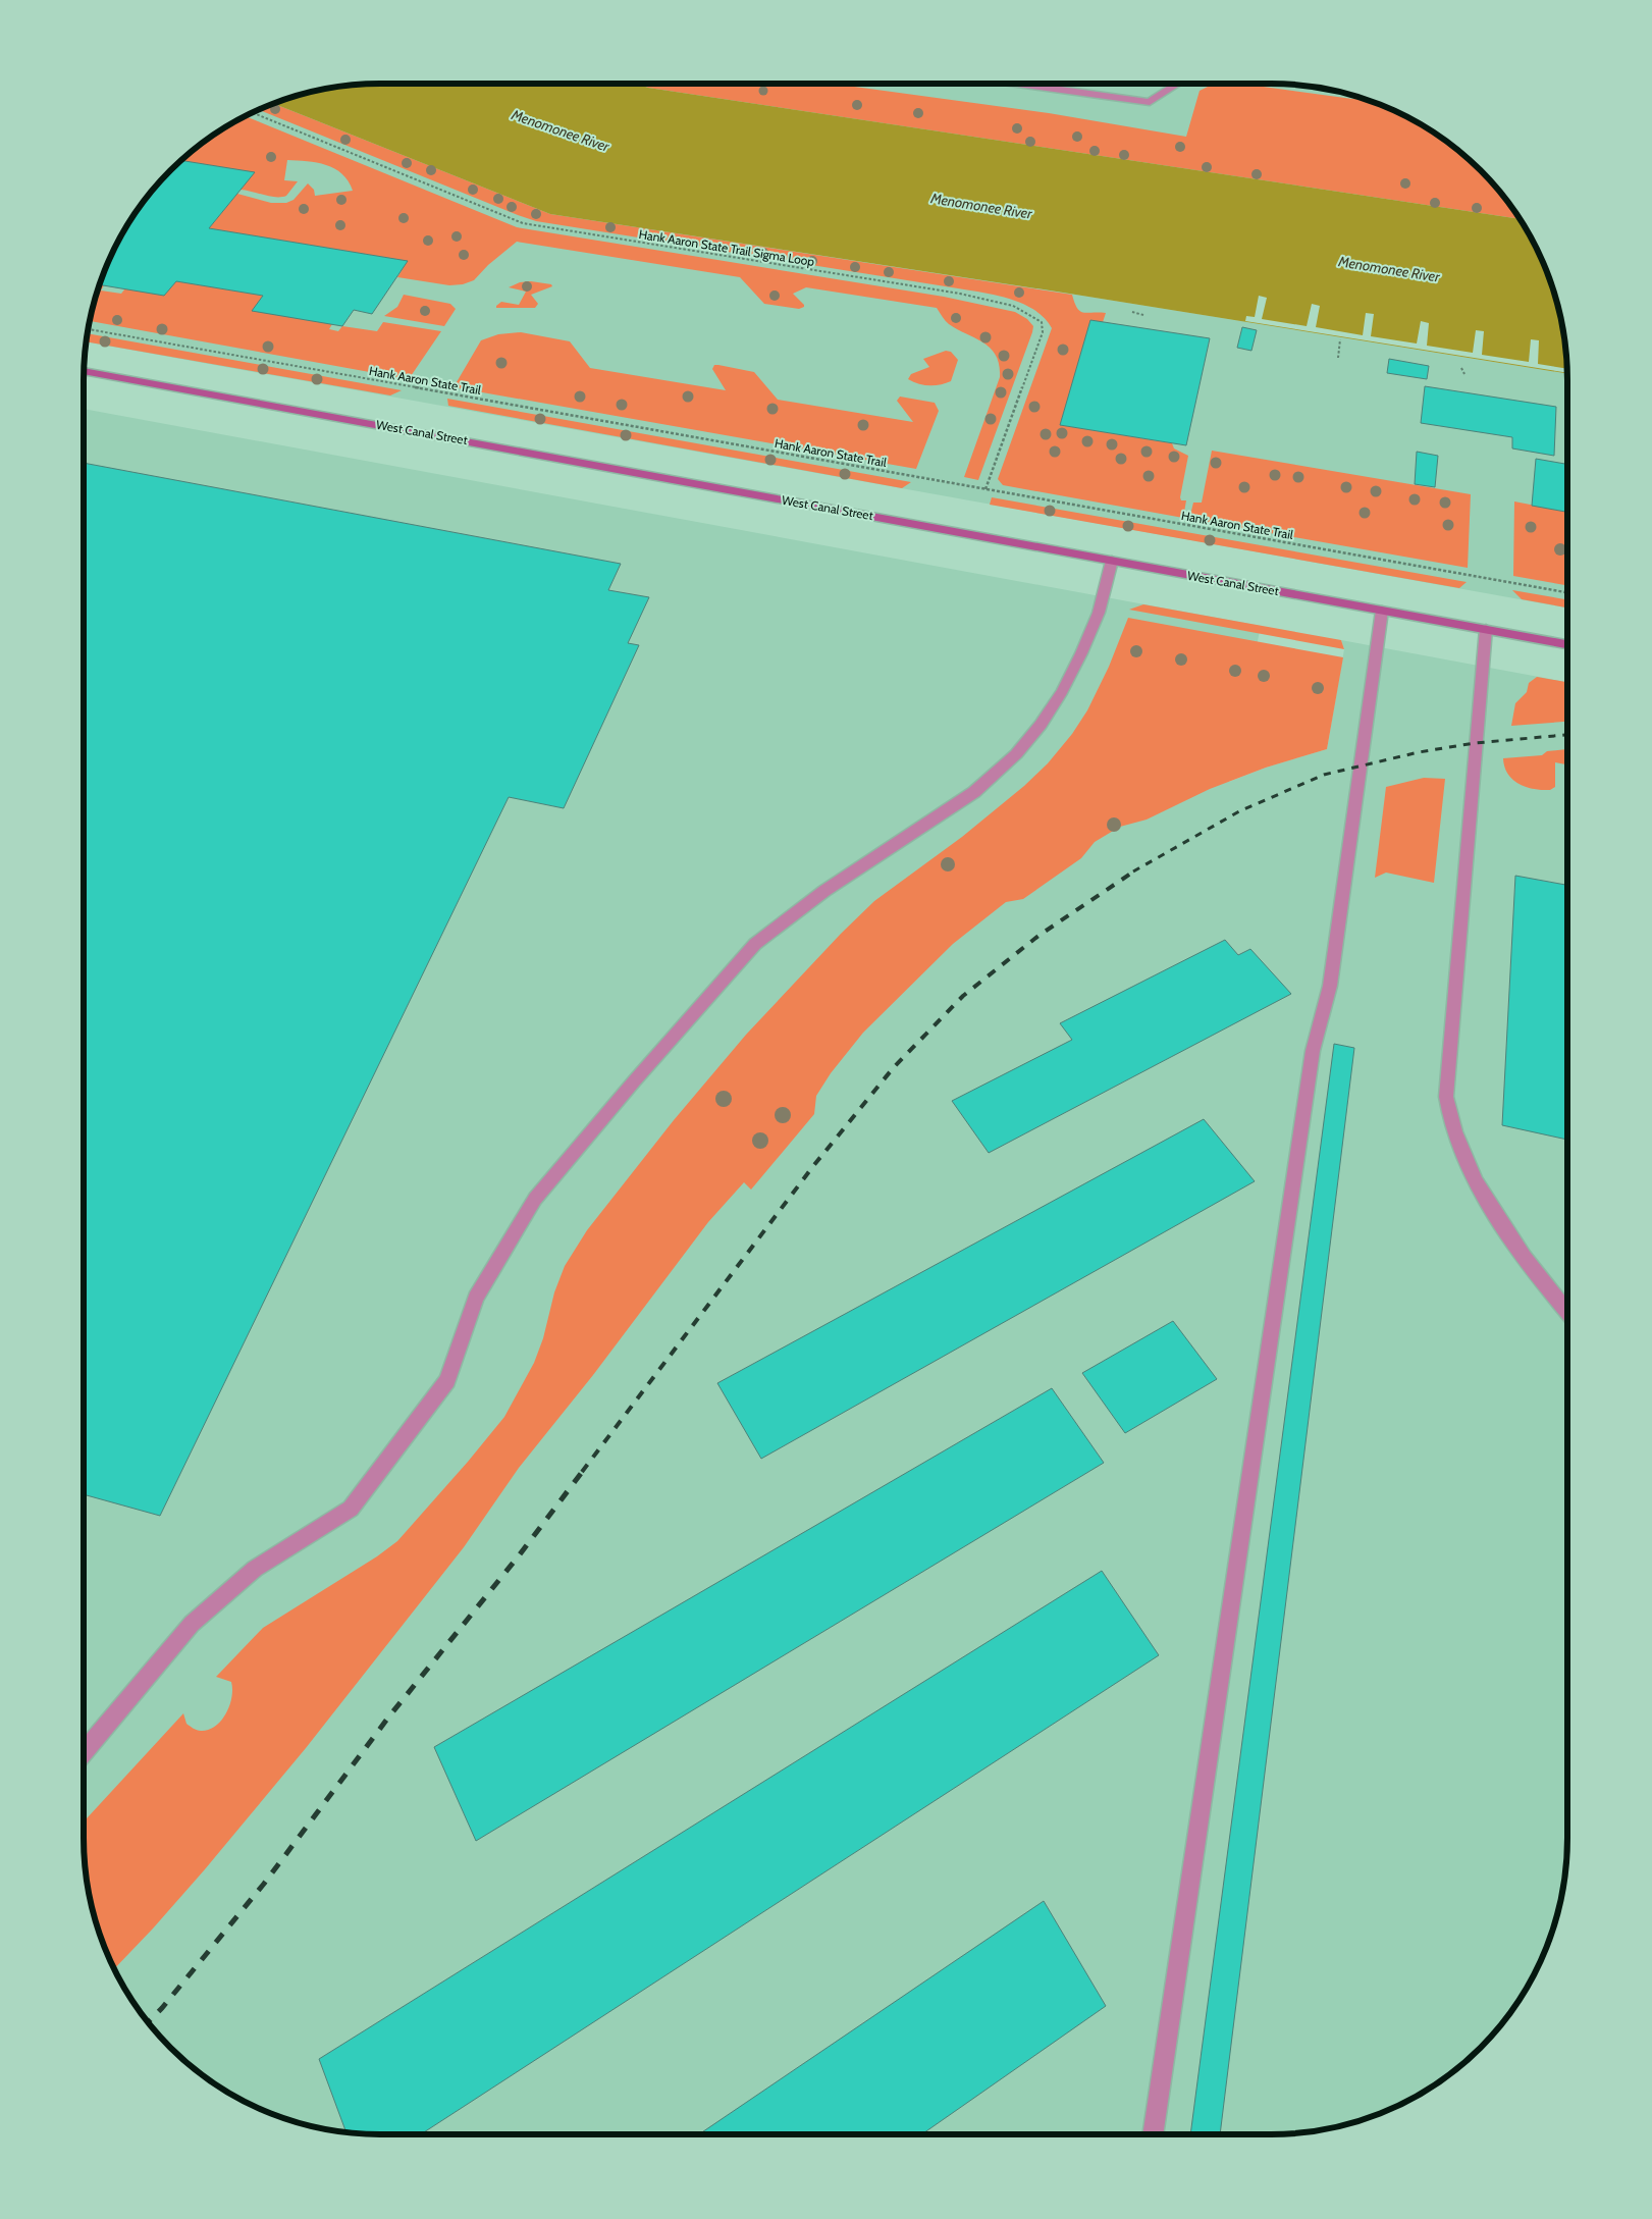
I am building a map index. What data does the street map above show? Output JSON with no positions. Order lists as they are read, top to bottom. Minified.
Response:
{"streets":{"street":["West Canal Street"],"path":["Hank Aaron State Trail Sigma Loop","Hank Aaron State Trail"]},"crossings":[["Hank Aaron State Trail Sigma Loop","Hank Aaron State Trail"]],"water":["Menomonee River"]}
